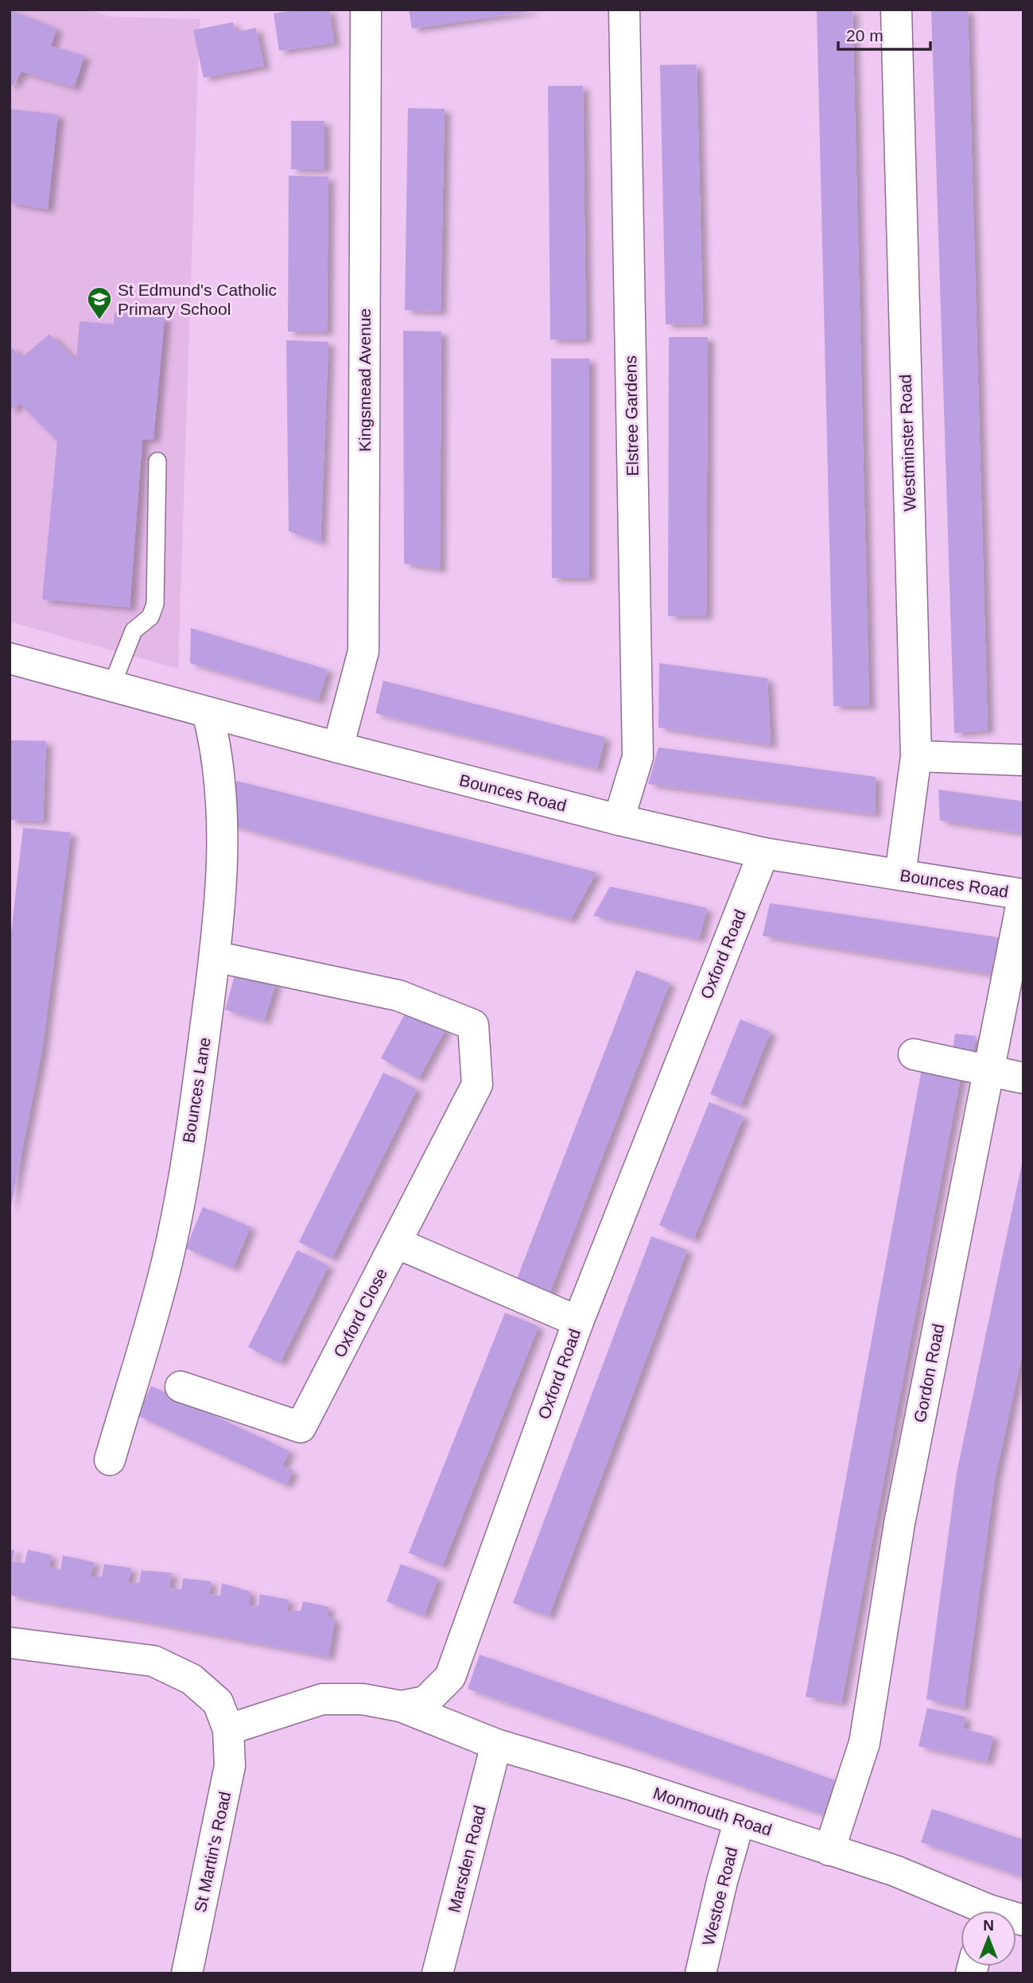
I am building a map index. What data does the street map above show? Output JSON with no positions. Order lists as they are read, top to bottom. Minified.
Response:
{"streets":{"street":["Kingsmead Avenue","Elstree Gardens","Westminster Road","Bounces Road","Oxford Road","Bounces Lane","Oxford Close","Gordon Road","Monmouth Road","St Martin's Road","Marsden Road","Westoe Road"]},"crossings":[["Kingsmead Avenue","Bounces Road"],["Elstree Gardens","Bounces Road"],["Westminster Road","Bounces Road"],["Bounces Road","Oxford Road"],["Bounces Road","Bounces Lane"],["Bounces Road","Gordon Road"],["Oxford Road","Monmouth Road"],["Oxford Road","St Martin's Road"],["Bounces Lane","Oxford Close"],["Gordon Road","Monmouth Road"],["Monmouth Road","Marsden Road"],["Monmouth Road","Westoe Road"]],"places":{"school or university":["St Edmund's Catholic Primary School"]},"scale_bar":"20 m","north":"top"}
